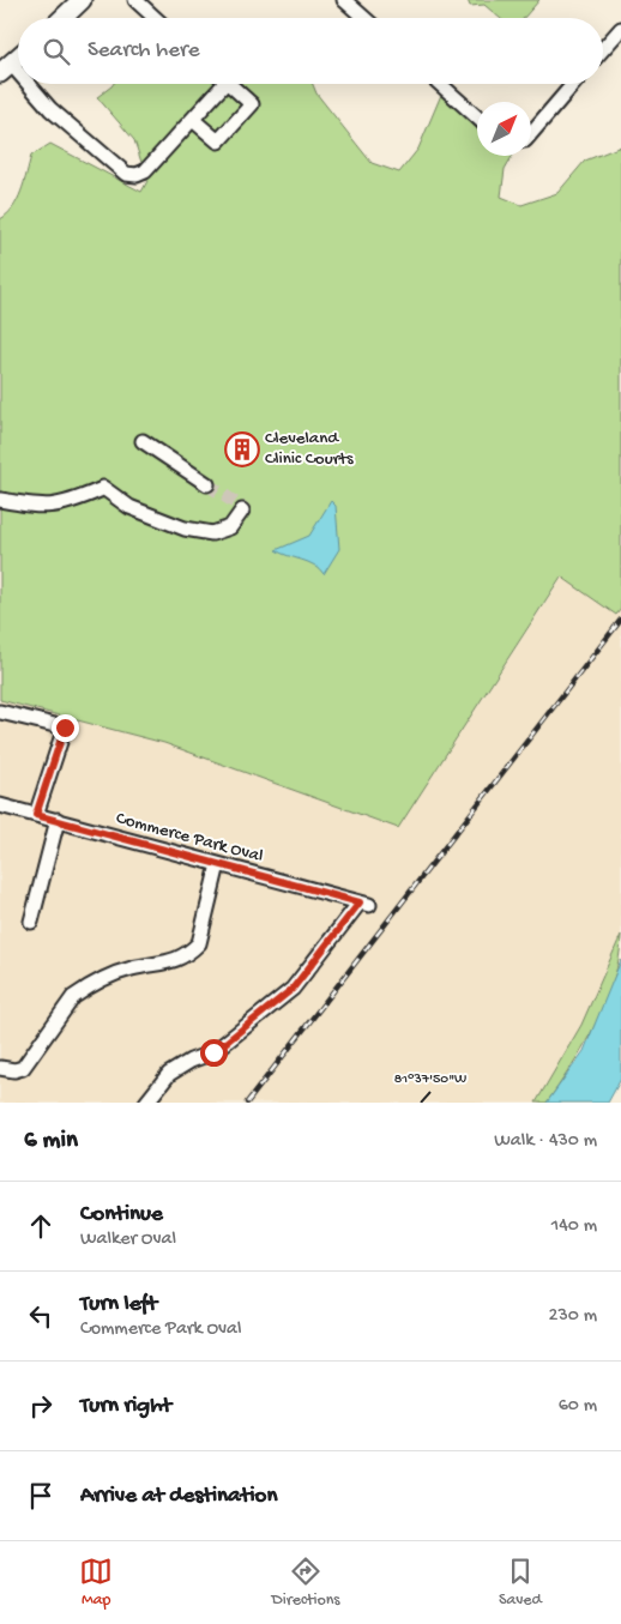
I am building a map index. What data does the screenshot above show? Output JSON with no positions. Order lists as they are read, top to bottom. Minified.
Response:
{"streets":{"street":["Commerce Park Oval"]},"places":{"building":["Cleveland Clinic Courts"]},"north":"top right","page":{"search":"Search here","heading":["6 min","Walk · 430 m"],"list":[["Continue","Walker Oval","140 m"],["Turn left","Commerce Park Oval","230 m"],["Turn right","60 m"],"Arrive at destination"],"nav":["Map","Directions","Saved"]},"coordinates":["81°37'50\"W"]}
